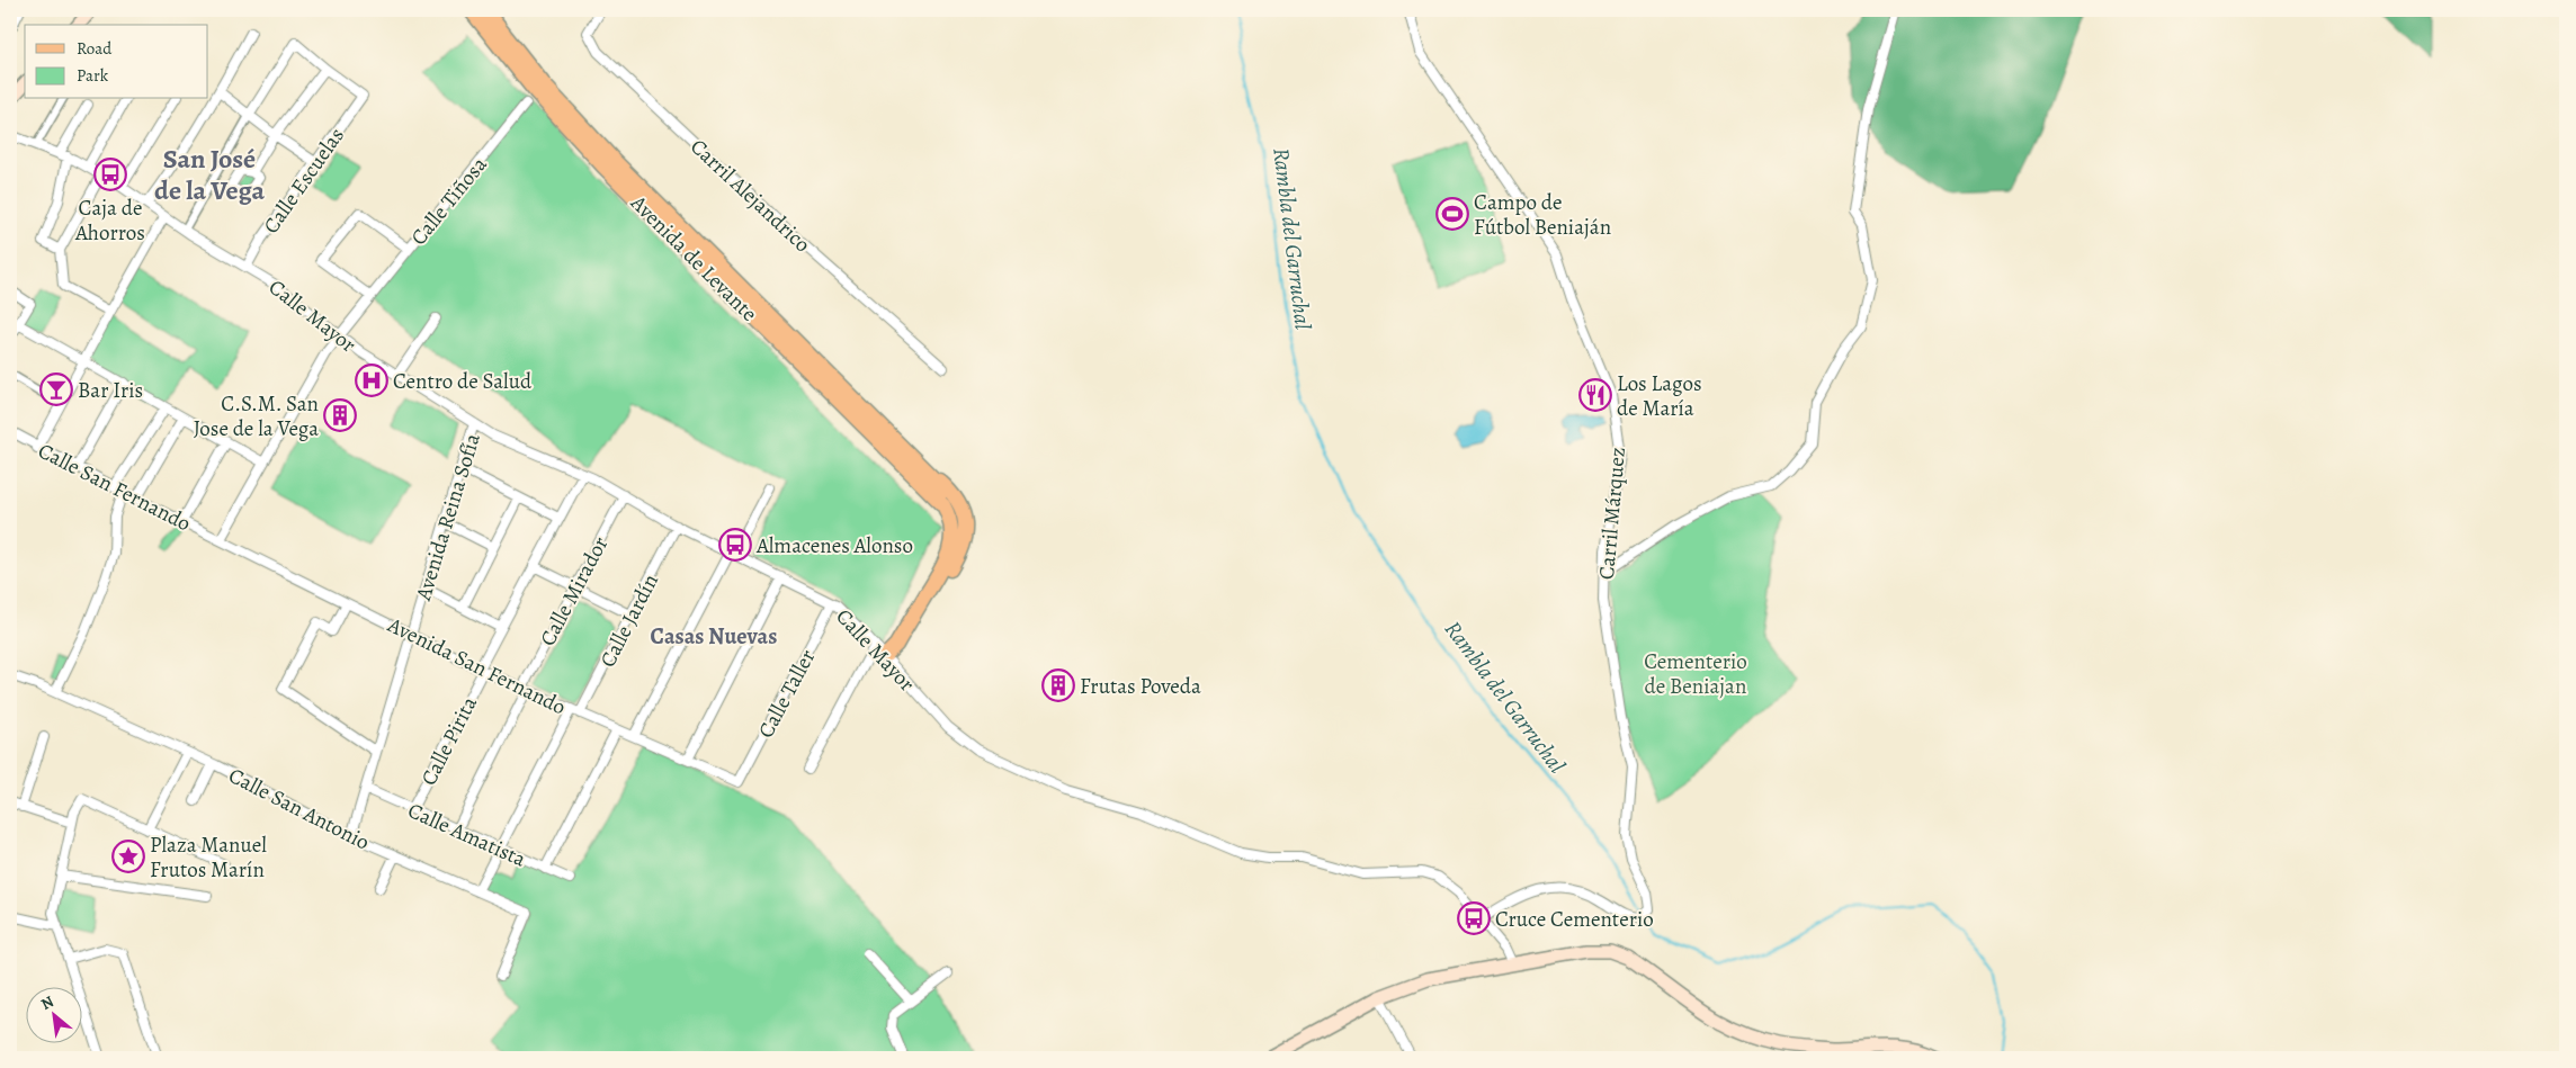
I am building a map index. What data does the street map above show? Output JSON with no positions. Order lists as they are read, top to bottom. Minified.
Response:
{"streets":{"main road":["Avenida de Levante"],"street":["Calle Escuelas","Carril Alejandrico","Calle Tiñosa","Calle Mayor","Calle San Fernando","Carril Márquez","Avenida Reina Sofía","Calle Mirador","Calle Jardín","Avenida San Fernando","Calle Taller","Calle Pirita","Calle San Antonio","Calle Amatista"]},"crossings":[["Calle Escuelas","Calle Mayor"],["Calle Tiñosa","Calle Mayor"],["Calle Tiñosa","Calle San Fernando"],["Calle Tiñosa","Avenida San Fernando"],["Avenida de Levante","Calle Mayor"],["Calle Mayor","Carril Márquez"],["Calle Mayor","Avenida Reina Sofía"],["Calle Mayor","Calle Mirador"],["Calle Mayor","Calle Jardín"],["Calle Mayor","Calle Taller"],["Calle Mayor","Calle Pirita"],["Calle San Fernando","Avenida San Fernando"],["Avenida Reina Sofía","Avenida San Fernando"],["Avenida Reina Sofía","Calle San Antonio"],["Avenida Reina Sofía","Calle Amatista"],["Calle Mirador","Avenida San Fernando"],["Calle Mirador","Calle Amatista"],["Calle Jardín","Avenida San Fernando"],["Avenida San Fernando","Calle Taller"],["Avenida San Fernando","Calle Pirita"],["Calle Pirita","Calle Amatista"]],"districts":["San José de la Vega","Casas Nuevas"],"water":["Rambla del Garruchal"],"parks":["Cementerio de Beniajan"],"places":{"bus stop":["Caja de Ahorros","Almacenes Alonso","Cruce Cementerio"],"sports":["Campo de Fútbol Beniaján"],"hospital":["Centro de Salud"],"bar":["Bar Iris"],"restaurant":["Los Lagos de María"],"building":["C.S.M. San Jose de la Vega","Frutas Poveda"],"place":["Plaza Manuel Frutos Marín"]},"legend":["Road","Park"],"north":"top left"}
